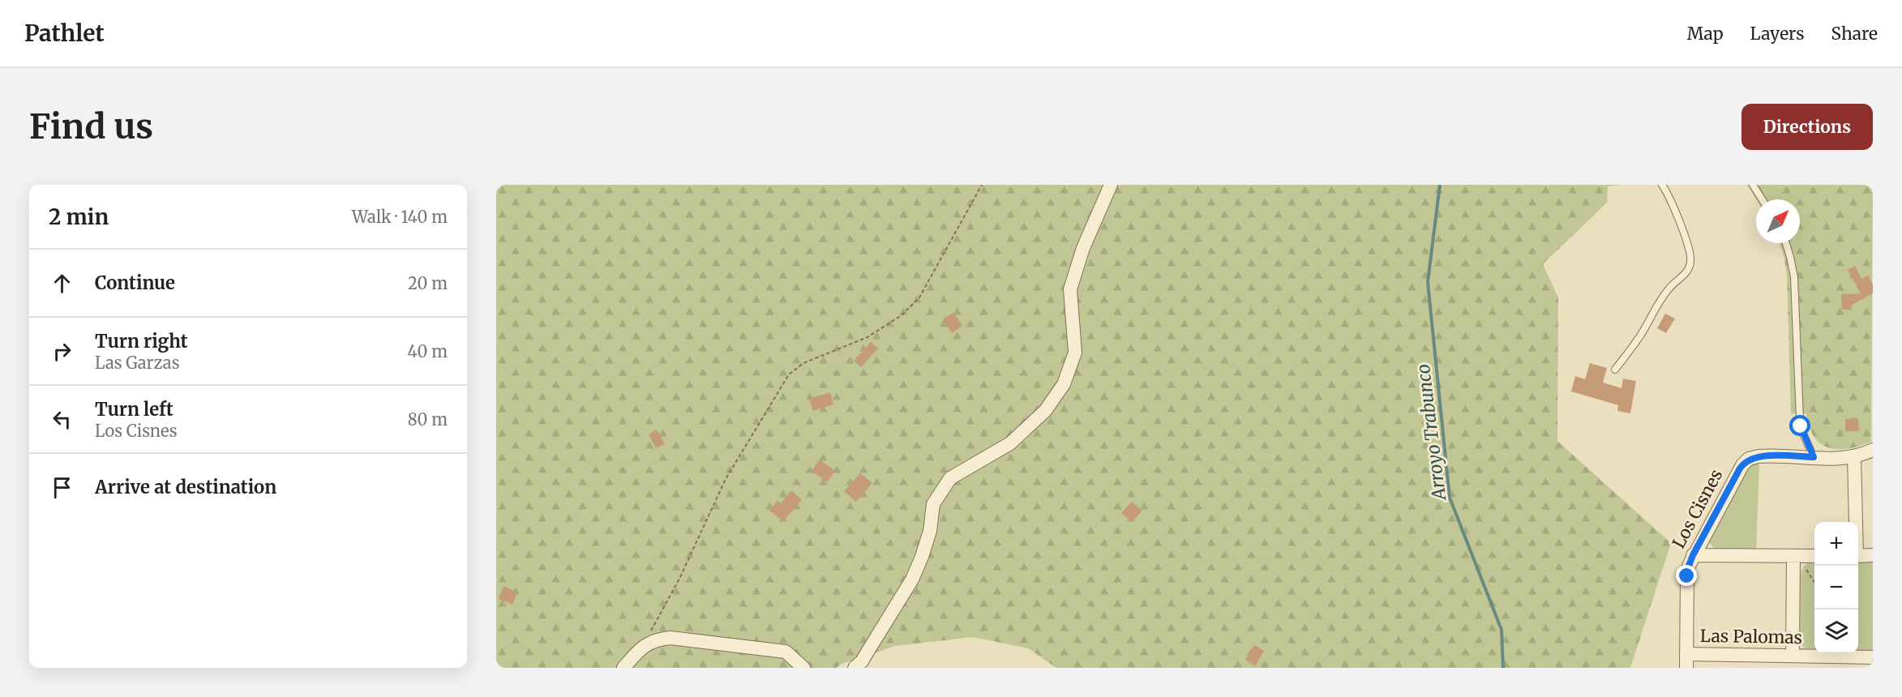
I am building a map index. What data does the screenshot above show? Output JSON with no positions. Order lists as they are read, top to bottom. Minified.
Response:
{"streets":{"street":["Los Cisnes","Las Palomas"]},"crossings":[["Los Cisnes","Las Palomas"]],"water":["Arroyo Trabunco"],"north":"top right","page":{"header":"Pathlet","nav":["Map","Layers","Share"],"buttons":"Directions","title":"Find us","heading":["2 min","Walk · 140 m"],"list":[["Continue","20 m"],["Turn right","Las Garzas","40 m"],["Turn left","Los Cisnes","80 m"],"Arrive at destination"],"map_buttons":["+","−"]}}
